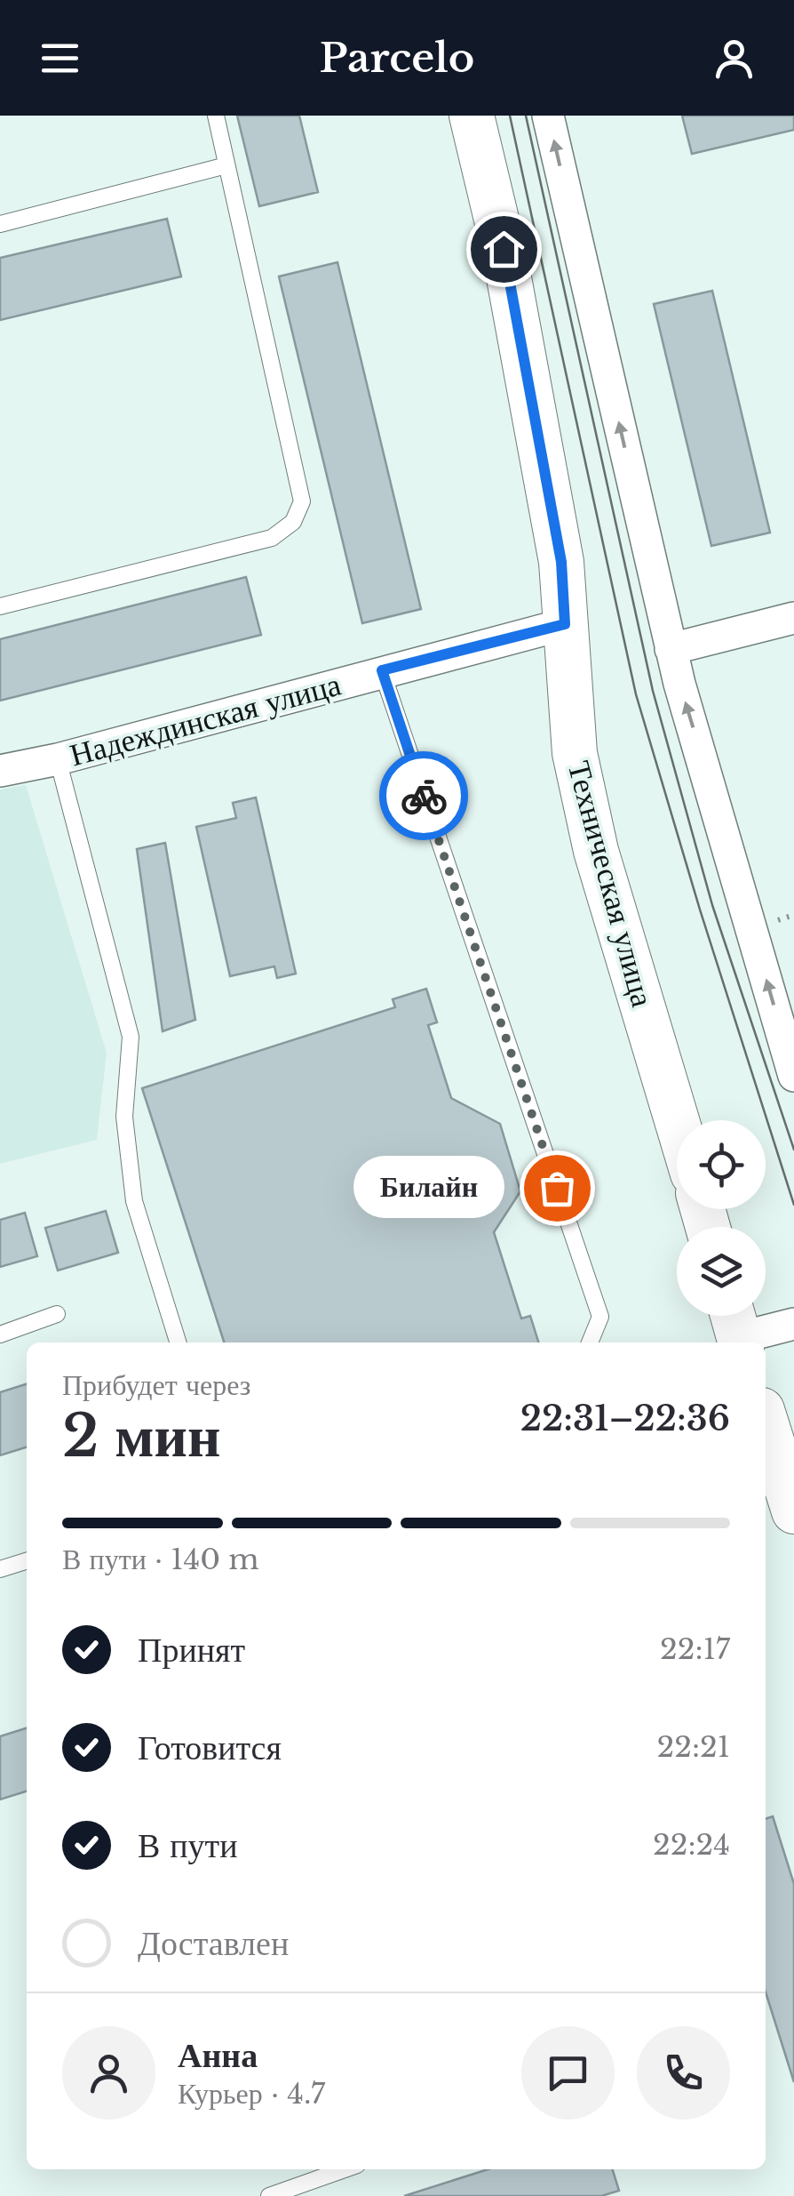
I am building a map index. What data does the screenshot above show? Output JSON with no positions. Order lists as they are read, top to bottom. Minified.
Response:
{"streets":{"main road":["Техническая улица"],"street":["Надеждинская улица"]},"crossings":[["Надеждинская улица","Техническая улица"]],"places":["Билайн"],"page":{"header":"Parcelo","bubble":"Билайн","heading":["2 мин","Прибудет через","22:31–22:36"],"panel":["Анна","Курьер · 4.7"],"bar":"В пути · 140 m","list":[["Принят","22:17"],["Готовится","22:21"],["В пути","22:24"],"Доставлен"]}}
